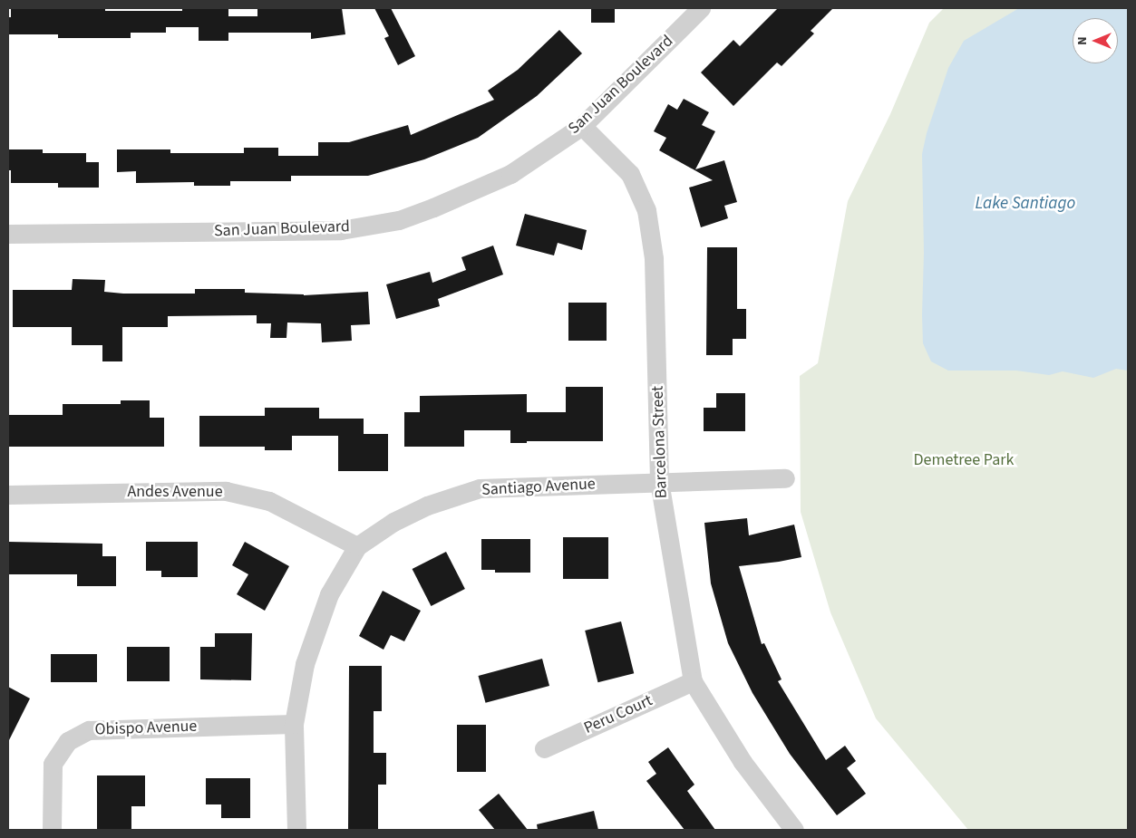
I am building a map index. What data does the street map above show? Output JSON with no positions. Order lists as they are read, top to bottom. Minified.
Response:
{"streets":{"street":["San Juan Boulevard","Barcelona Street","Santiago Avenue","Andes Avenue","Peru Court","Obispo Avenue"]},"crossings":[["San Juan Boulevard","Barcelona Street"],["Barcelona Street","Santiago Avenue"],["Barcelona Street","Peru Court"],["Santiago Avenue","Andes Avenue"],["Santiago Avenue","Obispo Avenue"]],"water":["Lake Santiago"],"parks":["Demetree Park"],"north":"left"}
